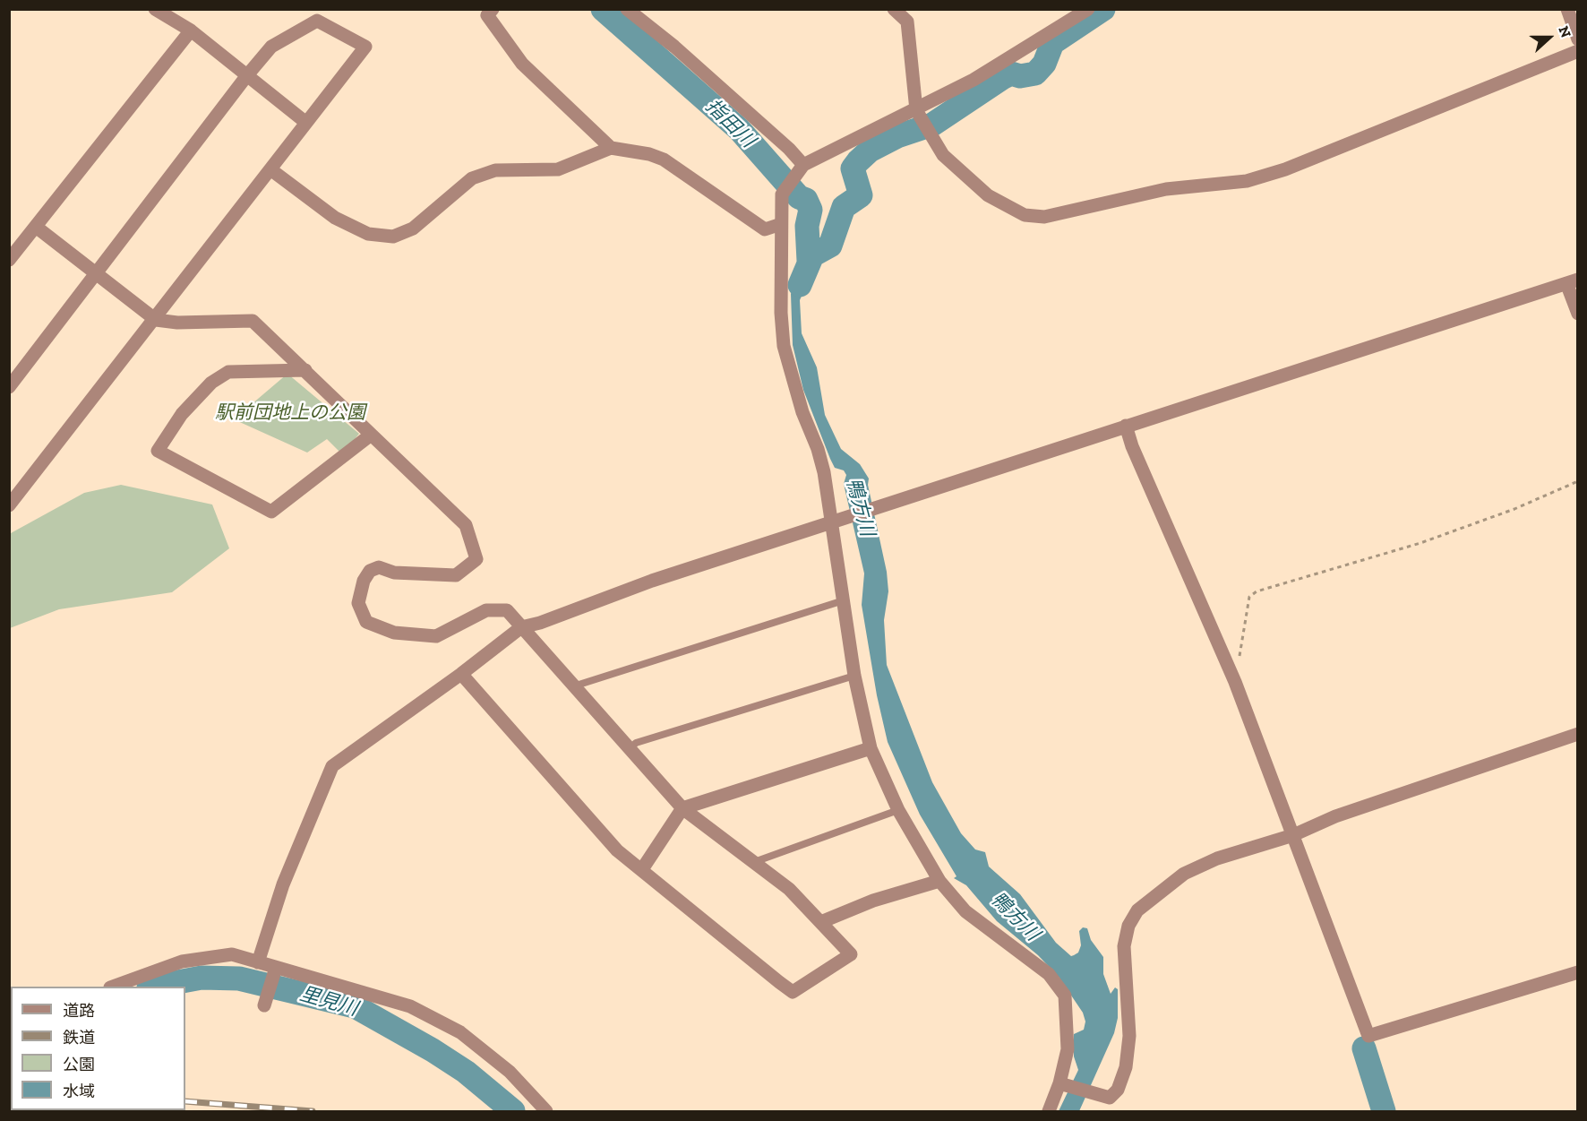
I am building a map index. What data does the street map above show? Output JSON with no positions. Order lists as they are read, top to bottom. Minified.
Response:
{"water":["指田川","鴨方川","里見川"],"parks":["駅前団地上の公園"],"legend":["道路","鉄道","公園","水域"],"north":"right"}
